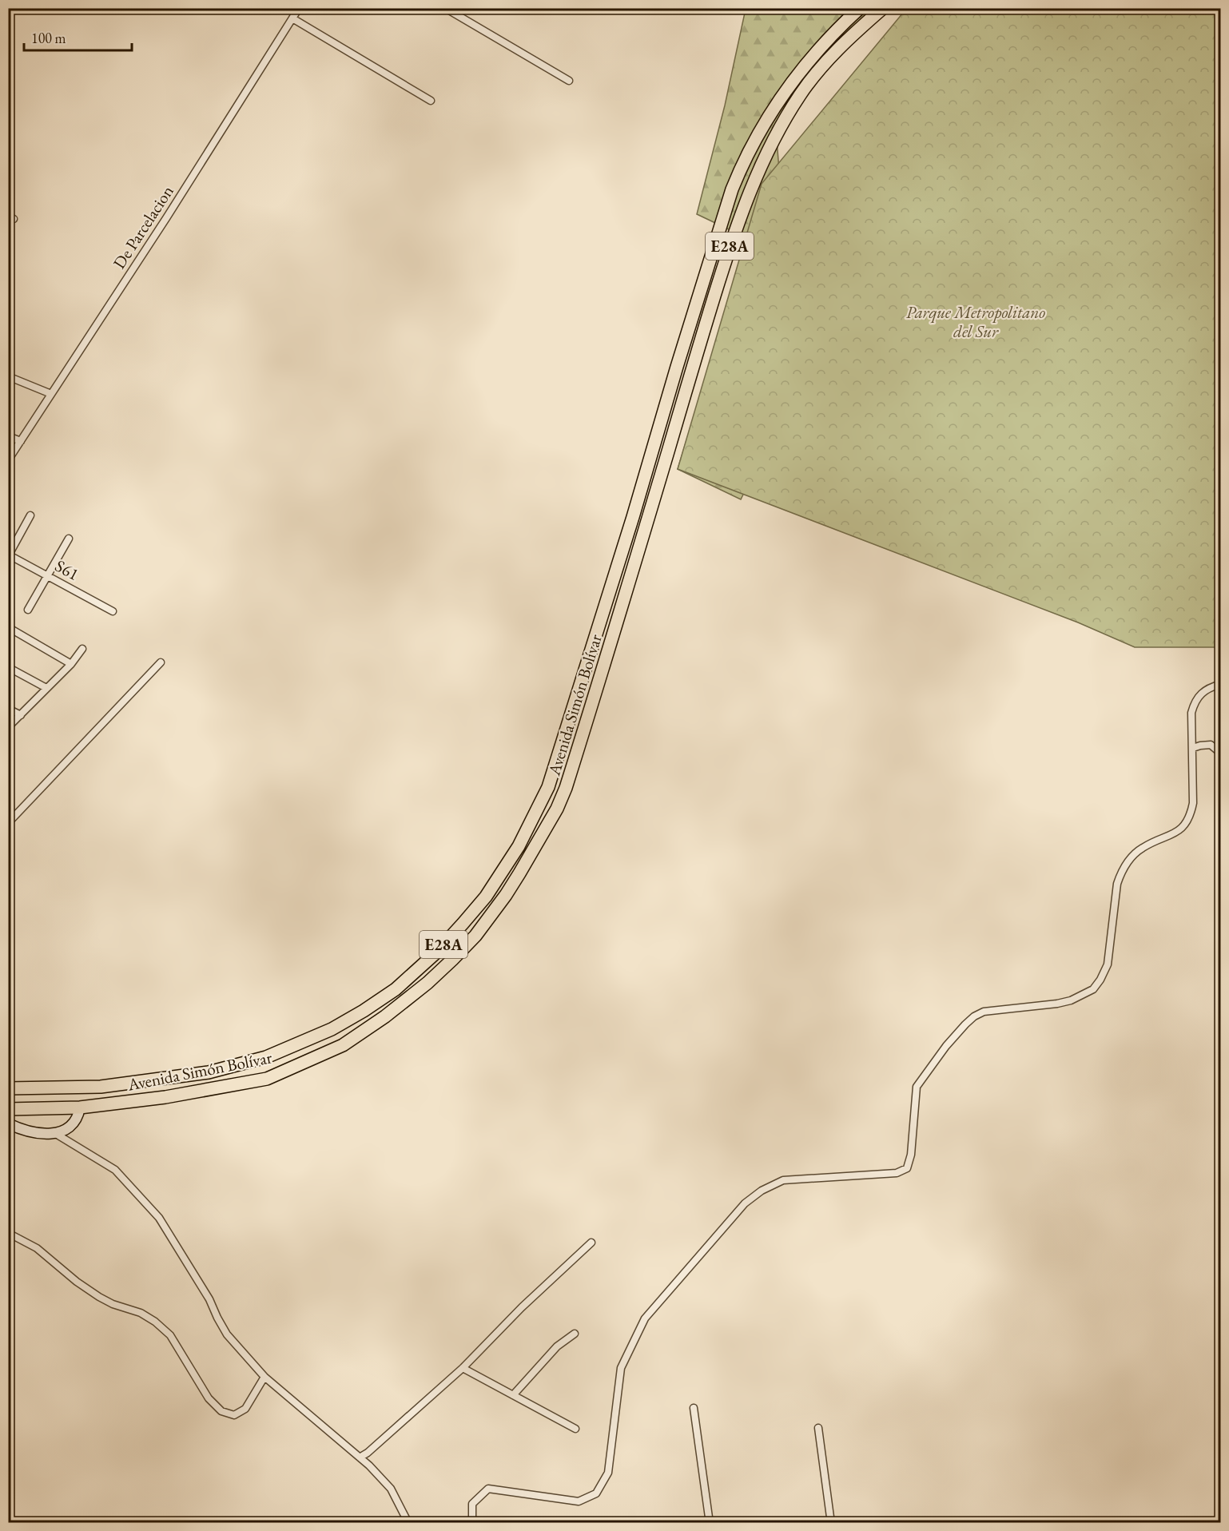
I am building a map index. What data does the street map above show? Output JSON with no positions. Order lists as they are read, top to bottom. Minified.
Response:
{"streets":{"highway":["E28A","Avenida Simón Bolívar"],"street":["De Parcelacion","S61"]},"parks":["Parque Metropolitano del Sur"],"scale_bar":"100 m"}
